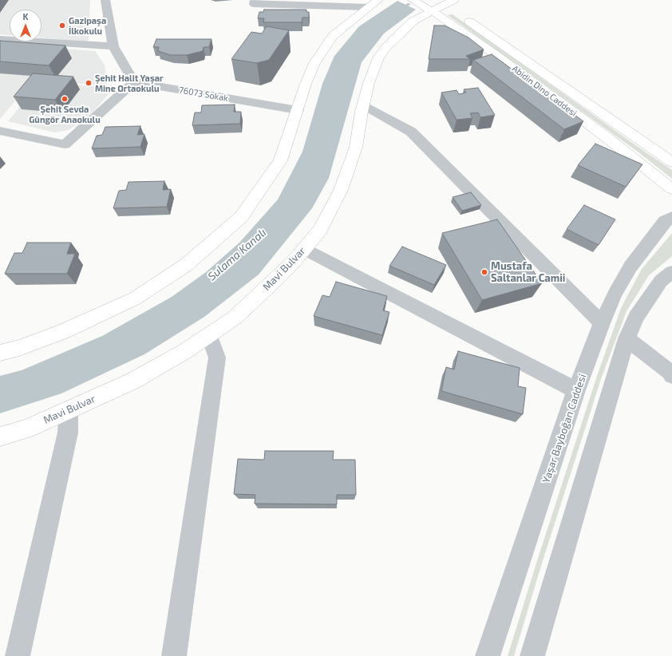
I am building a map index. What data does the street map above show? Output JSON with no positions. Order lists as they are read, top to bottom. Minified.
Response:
{"streets":{"main road":["Abidin Dino Caddesi","Mavi Bulvar"],"street":["76073 Sokak","Yaşar Bayboğan Caddesi"]},"crossings":[["Abidin Dino Caddesi","Mavi Bulvar"]],"water":["Sulama Kanalı"],"places":["Gazipaşa İlkokulu","Şehit Halit Yaşar Mine Ortaokulu","Şehit Sevda Güngör Anaokulu","Mustafa Saltanlar Camii"],"north":"top"}
